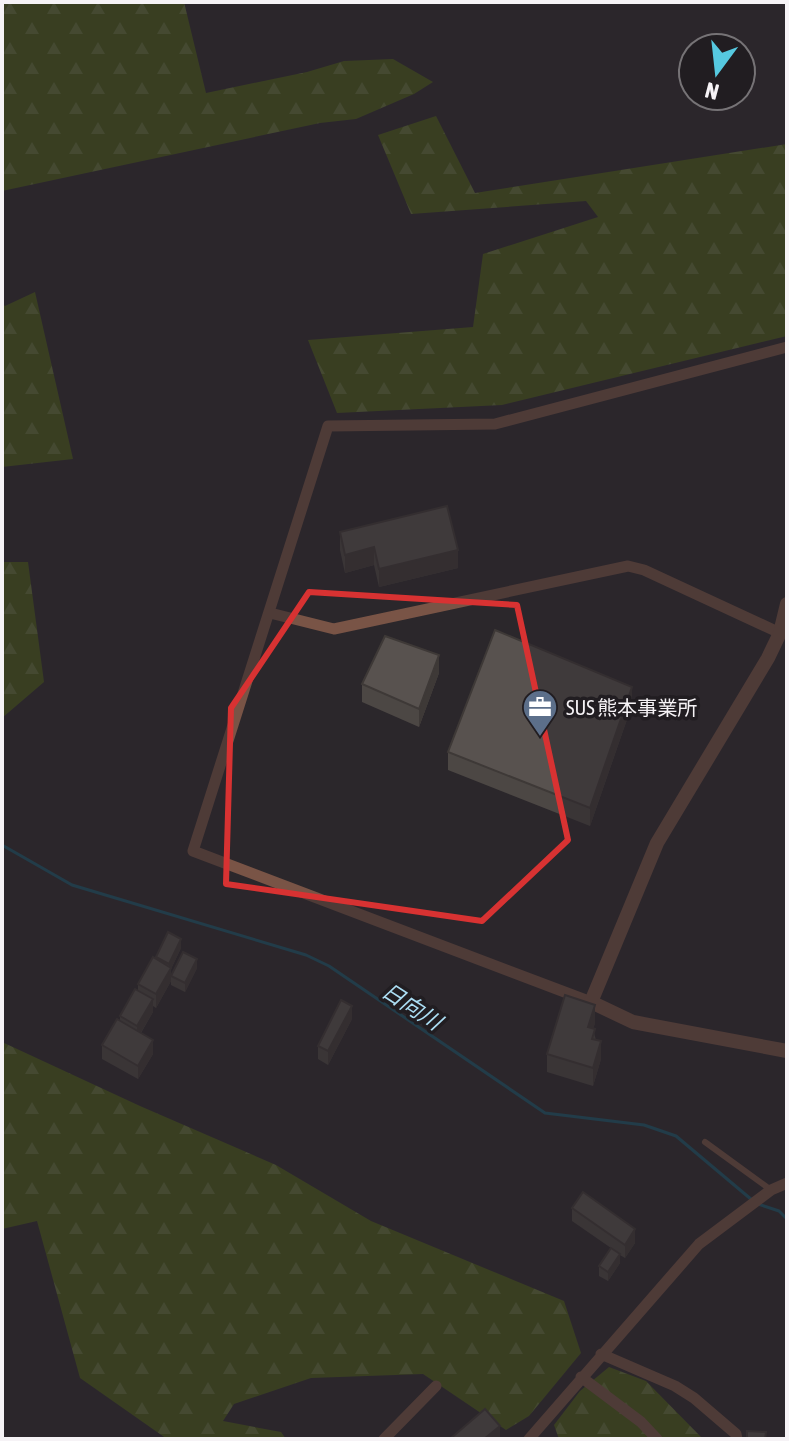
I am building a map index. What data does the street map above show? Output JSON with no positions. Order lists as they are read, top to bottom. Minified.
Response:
{"water":["日向川"],"places":{"office":["SUS 熊本事業所"]},"north":"bottom"}
